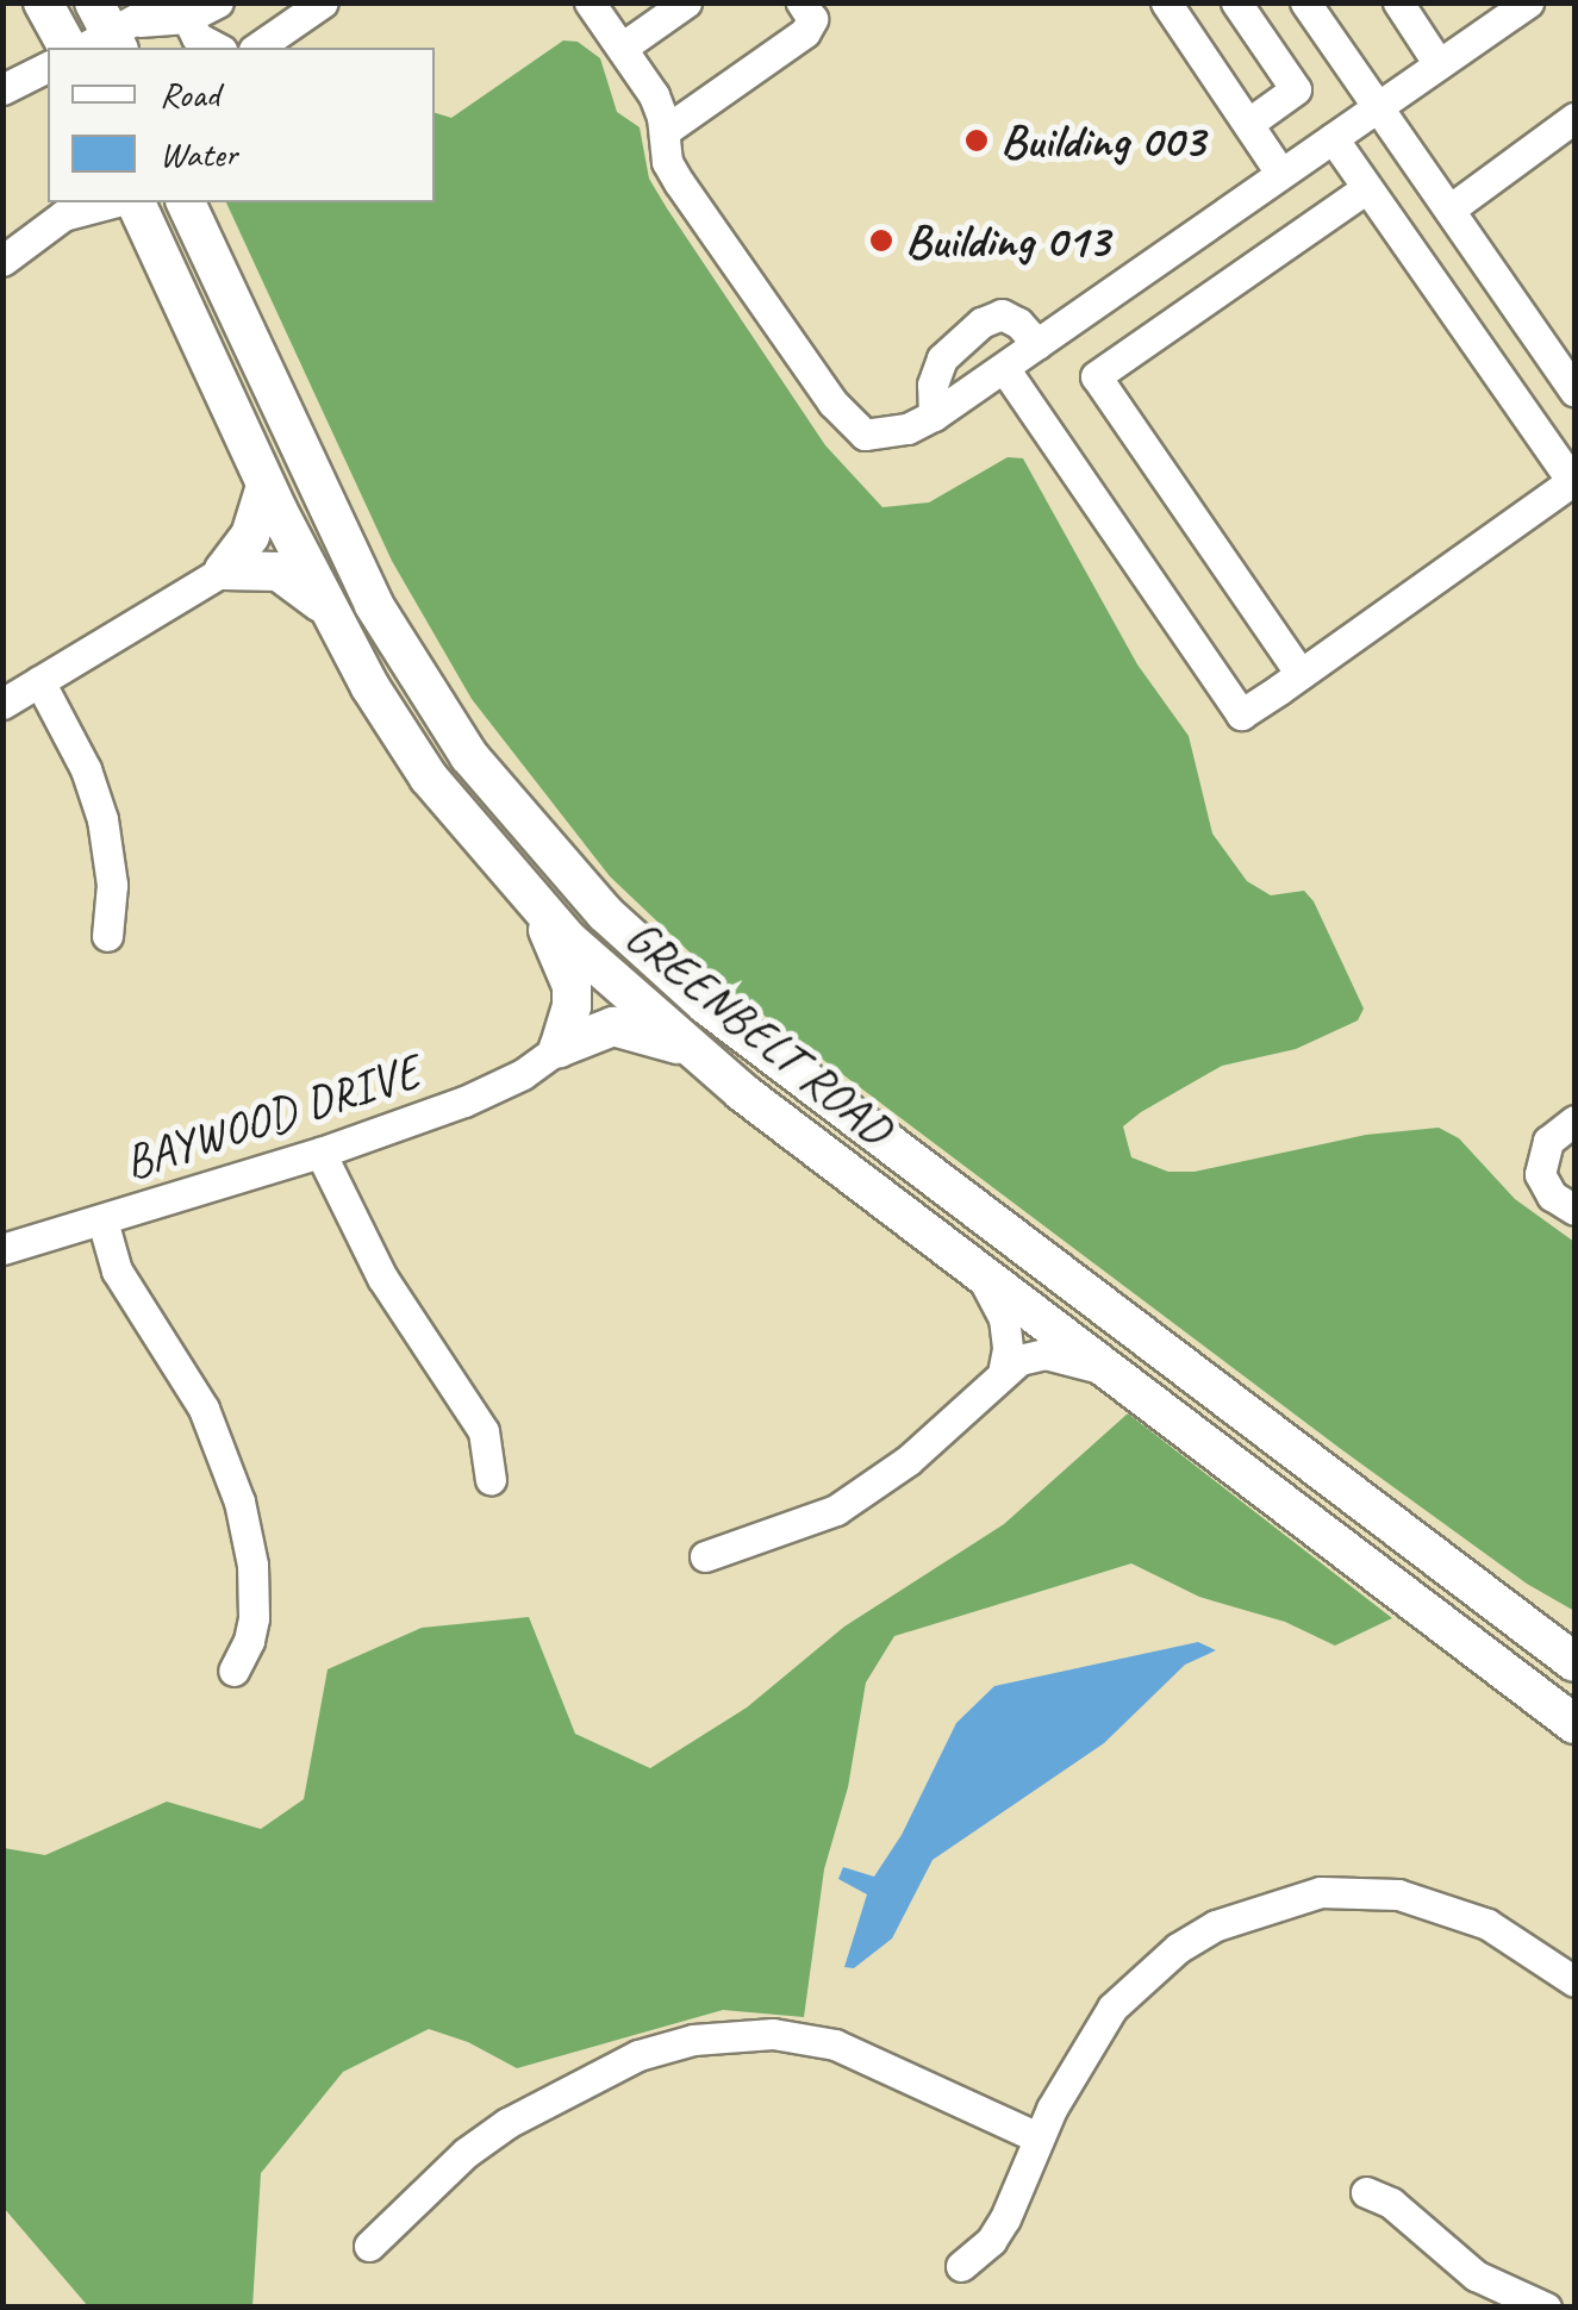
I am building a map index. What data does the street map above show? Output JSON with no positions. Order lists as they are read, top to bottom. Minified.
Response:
{"streets":{"main road":["GREENBELT ROAD"],"street":["BAYWOOD DRIVE"]},"places":["Building 003","Building 013"],"legend":["Road","Water"]}
